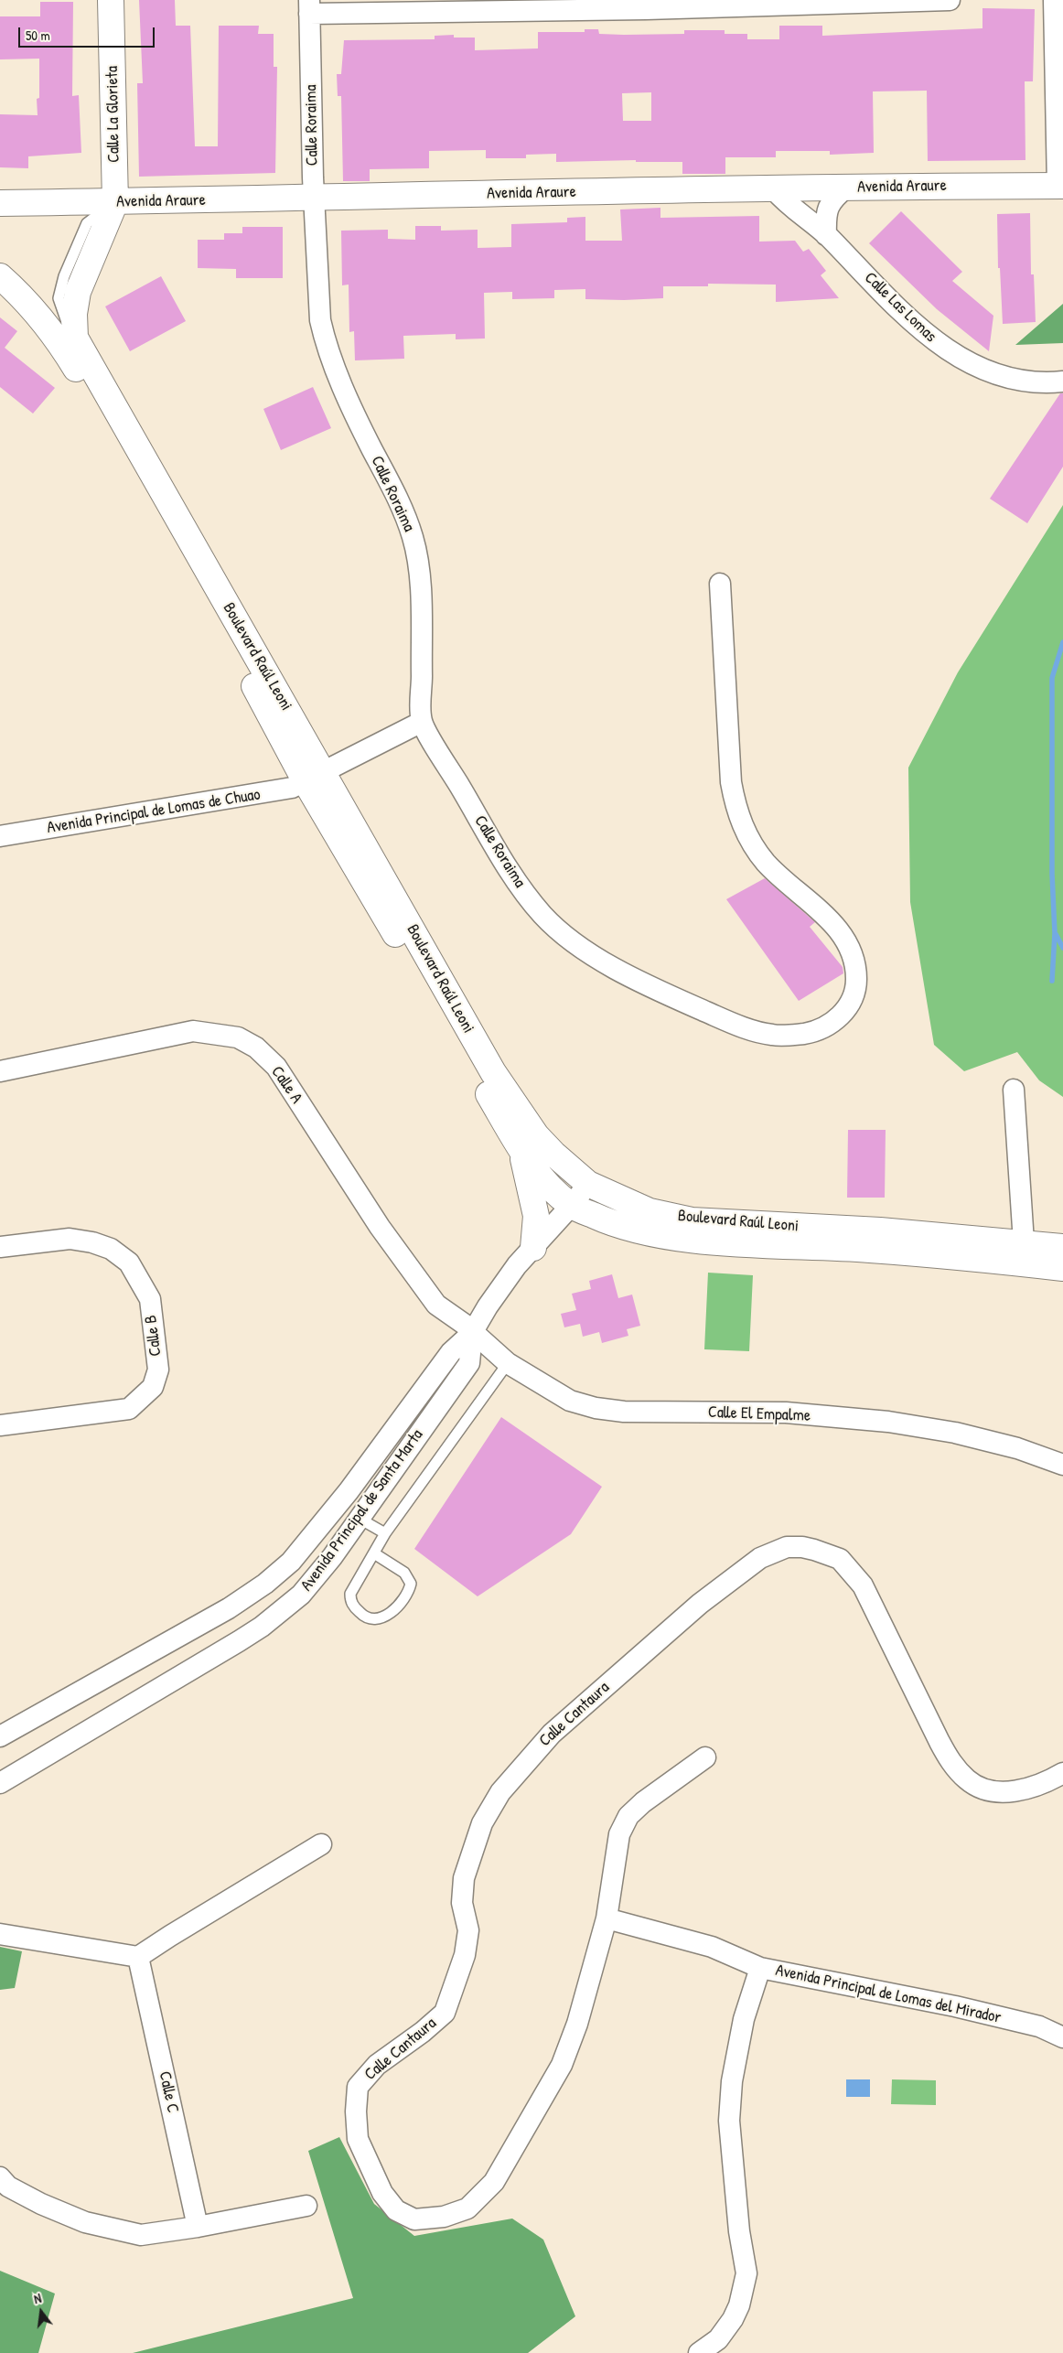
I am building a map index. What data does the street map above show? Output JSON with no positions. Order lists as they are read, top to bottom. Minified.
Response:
{"streets":{"street":["Calle La Glorieta","Calle Roraima","Avenida Araure","Calle Las Lomas","Boulevard Raúl Leoni","Avenida Principal de Lomas de Chuao","Calle A","Calle B","Calle El Empalme","Avenida Principal de Santa Marta","Calle Cantaura","Avenida Principal de Lomas del Mirador","Calle C"]},"crossings":[["Calle La Glorieta","Avenida Araure"],["Calle La Glorieta","Boulevard Raúl Leoni"],["Calle Roraima","Avenida Araure"],["Calle Roraima","Avenida Principal de Lomas de Chuao"],["Avenida Araure","Calle Las Lomas"],["Avenida Araure","Boulevard Raúl Leoni"],["Boulevard Raúl Leoni","Avenida Principal de Lomas de Chuao"],["Boulevard Raúl Leoni","Avenida Principal de Santa Marta"],["Calle A","Calle El Empalme"],["Calle A","Avenida Principal de Santa Marta"],["Calle El Empalme","Avenida Principal de Santa Marta"]],"scale_bar":"50 m","north":"top"}
